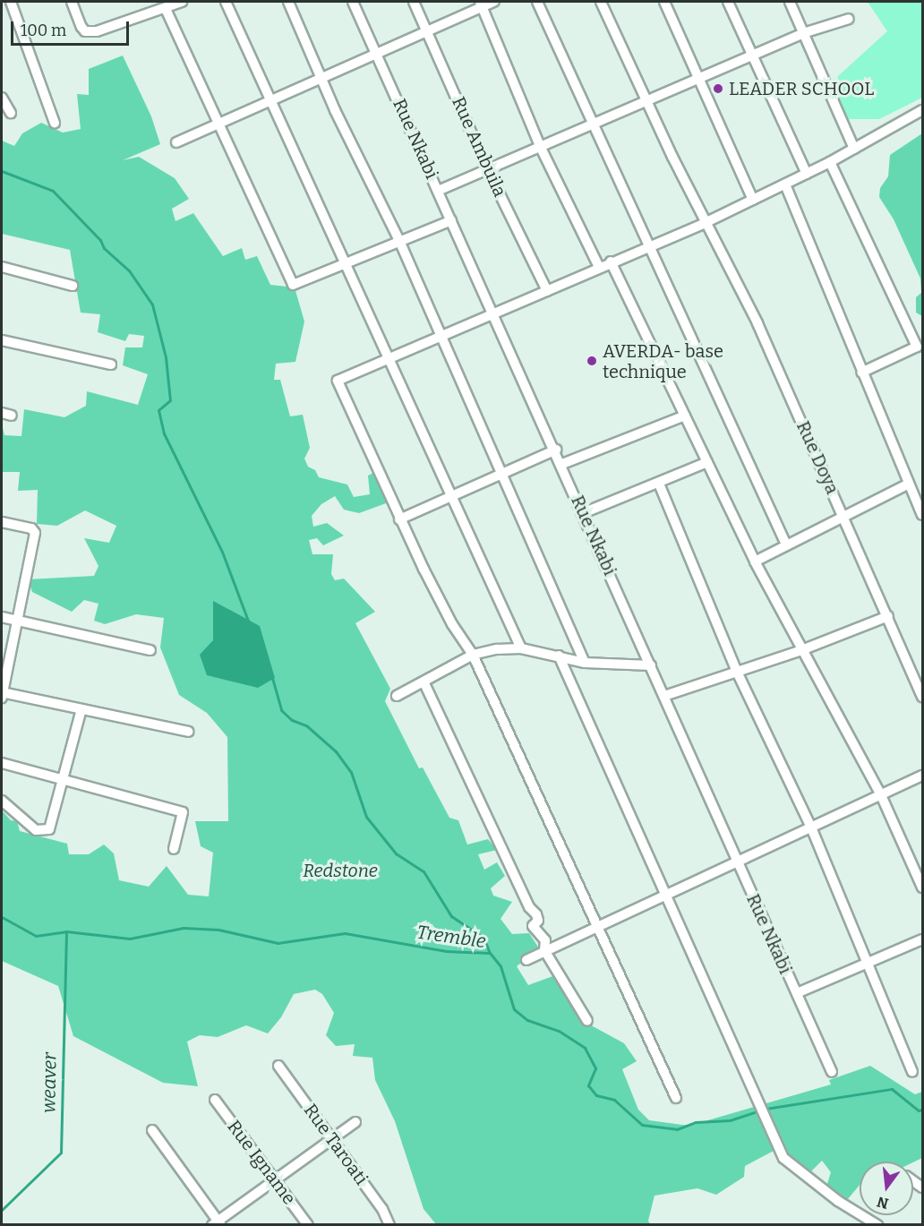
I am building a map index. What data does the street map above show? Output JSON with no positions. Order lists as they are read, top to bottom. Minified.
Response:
{"streets":{"street":["Rue Nkabi","Rue Ambuila","Rue Doya","Rue Taroati","Rue Igname"]},"water":["Tremble","weaver"],"parks":["Redstone"],"places":["LEADER SCHOOL","AVERDA- base technique"],"scale_bar":"100 m","north":"bottom"}
